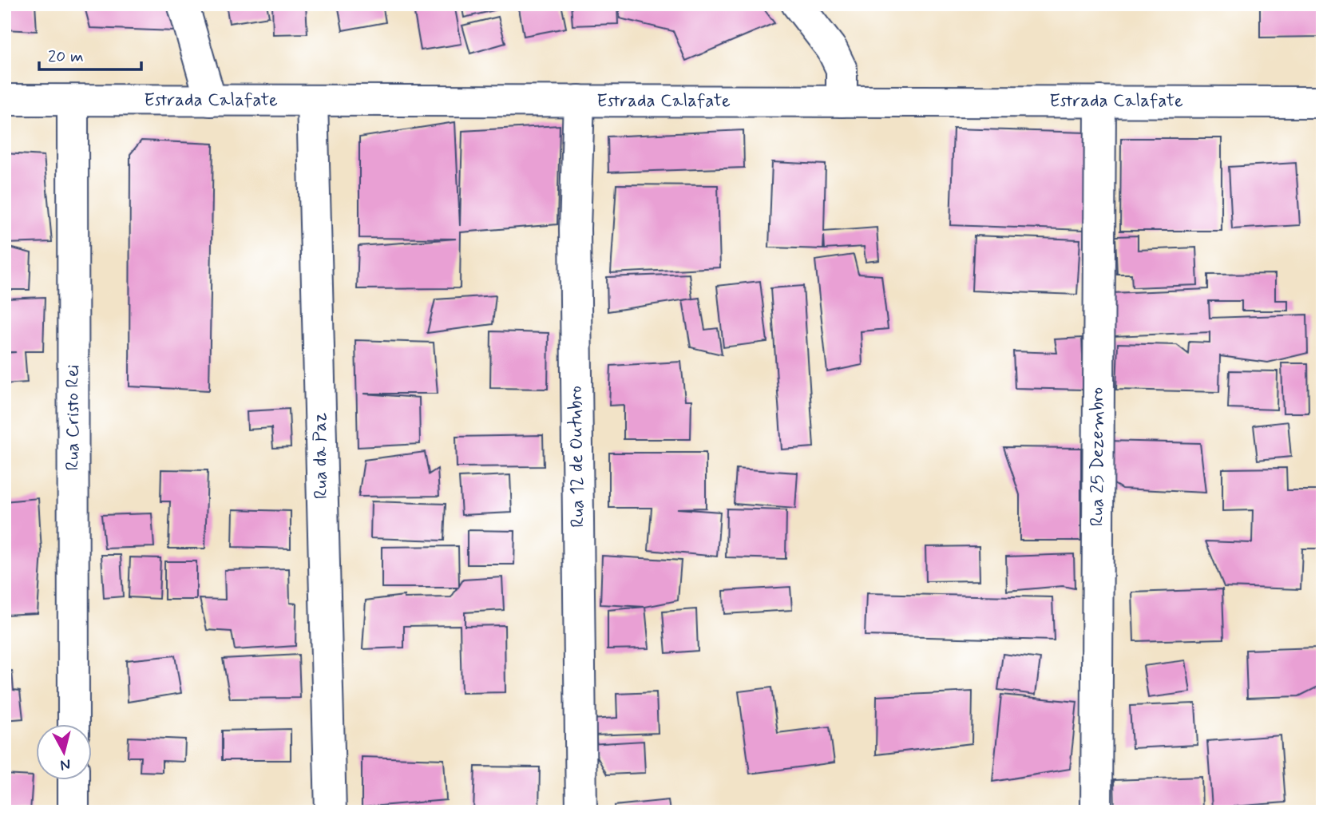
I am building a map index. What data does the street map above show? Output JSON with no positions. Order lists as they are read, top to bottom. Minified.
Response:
{"streets":{"street":["Estrada Calafate","Rua Cristo Rei","Rua da Paz","Rua 12 de Outubro","Rua 25 Dezembro"]},"crossings":[["Estrada Calafate","Rua Cristo Rei"],["Estrada Calafate","Rua da Paz"],["Estrada Calafate","Rua 12 de Outubro"],["Estrada Calafate","Rua 25 Dezembro"]],"scale_bar":"20 m","north":"bottom"}
